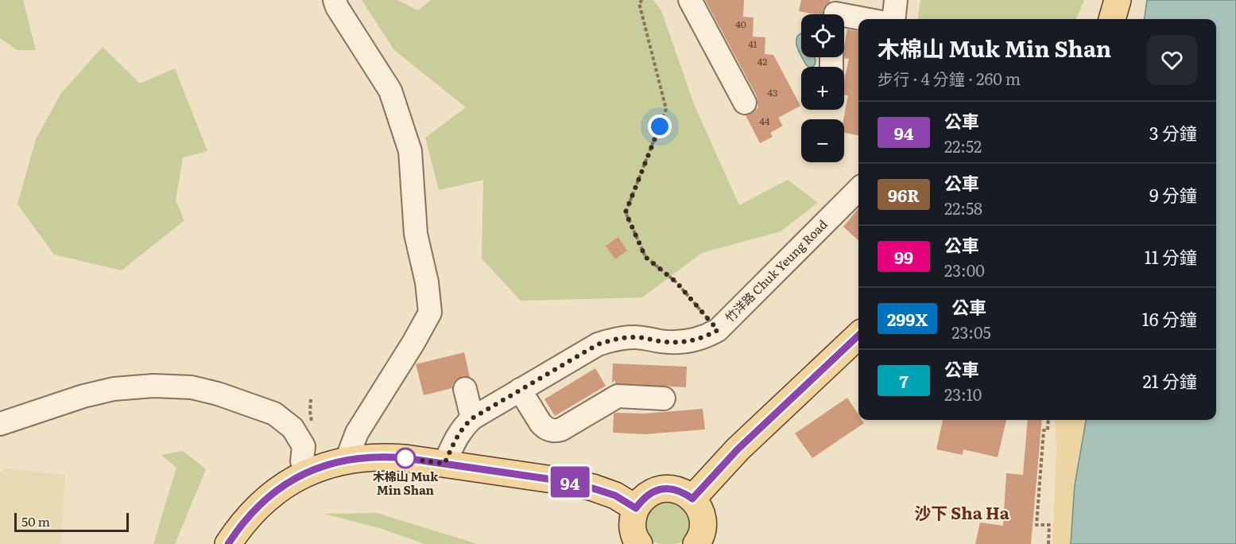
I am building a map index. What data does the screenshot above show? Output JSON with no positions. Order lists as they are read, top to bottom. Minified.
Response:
{"streets":{"street":["竹洋路 Chuk Yeung Road"]},"districts":["沙下 Sha Ha"],"places":["木棉山 Muk Min Shan"],"lines":["bus line 94"],"house_numbers":["40","41","42","43","44"],"scale_bar":"50 m","page":{"on_map":"94","map_buttons":["+","−"],"heading":["木棉山 Muk Min Shan","步行 · 4 分鐘 · 260 m"],"list":[{"mark":"94","name":"公車","note":"22:52","value":"3 分鐘"},{"mark":"96R","name":"公車","note":"22:58","value":"9 分鐘"},{"mark":"99","name":"公車","note":"23:00","value":"11 分鐘"},{"mark":"299X","name":"公車","note":"23:05","value":"16 分鐘"},{"mark":"7","name":"公車","note":"23:10","value":"21 分鐘"}],"scale":"50 m"}}
